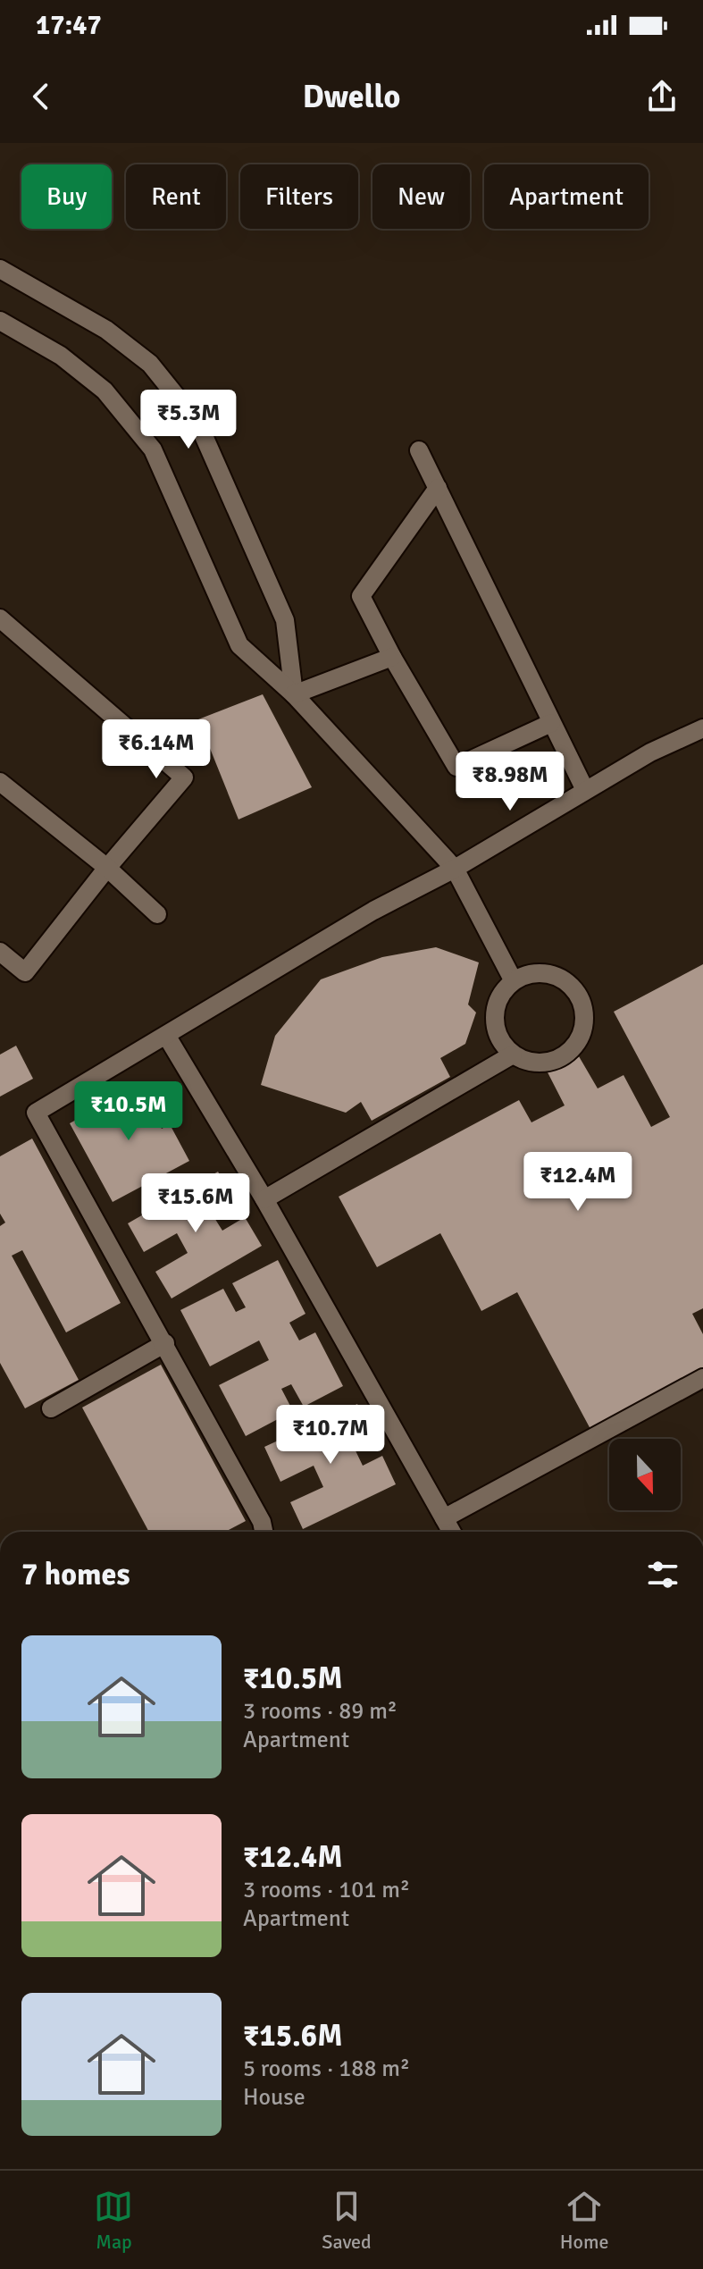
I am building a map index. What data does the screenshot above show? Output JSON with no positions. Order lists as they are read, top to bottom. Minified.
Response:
{"north":"bottom","page":{"status":"17:47","header":"Dwello","chip":["Buy","Rent","Filters","New","Apartment"],"price":["₹5.3M","₹6.14M","₹8.98M","₹10.5M","₹12.4M","₹15.6M","₹10.7M"],"heading":"7 homes","list":[{"name":"₹10.5M","note":"3 rooms · 89 m² · Apartment"},{"name":"₹12.4M","note":"3 rooms · 101 m² · Apartment"},{"name":"₹15.6M","note":"5 rooms · 188 m² · House"}],"tabs":["Map","Saved","Home"]}}
